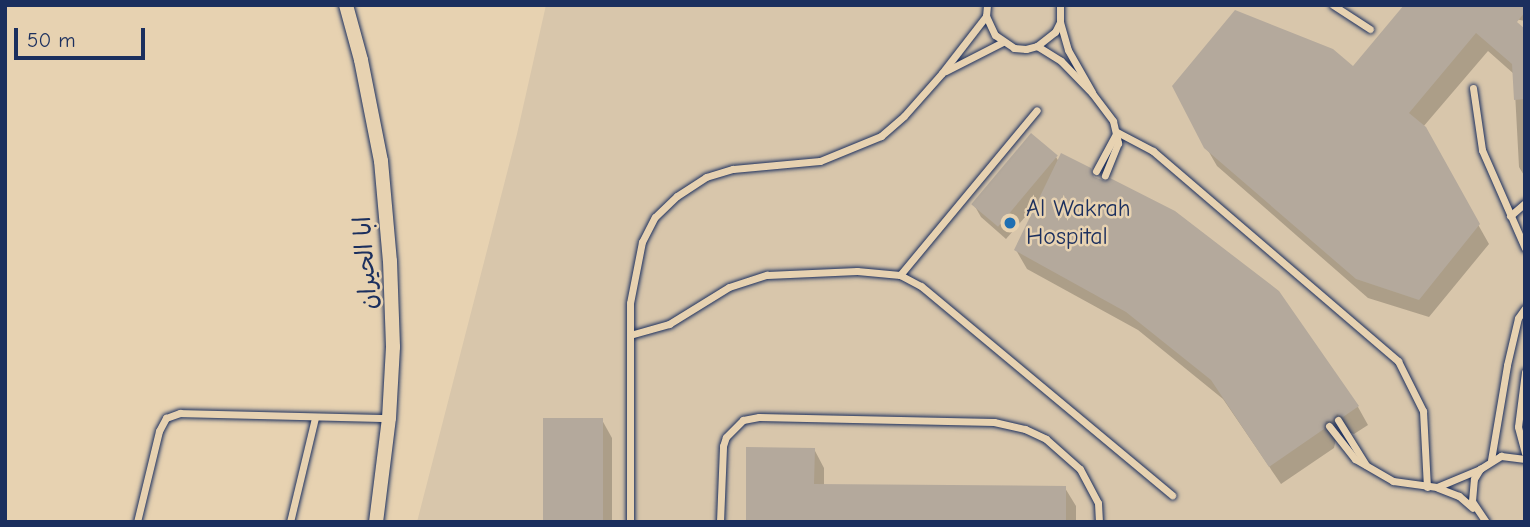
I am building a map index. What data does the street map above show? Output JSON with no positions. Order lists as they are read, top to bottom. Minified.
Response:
{"streets":{"street":["ابا الحيران"]},"places":["Al Wakrah Hospital"],"scale_bar":"50 m"}
